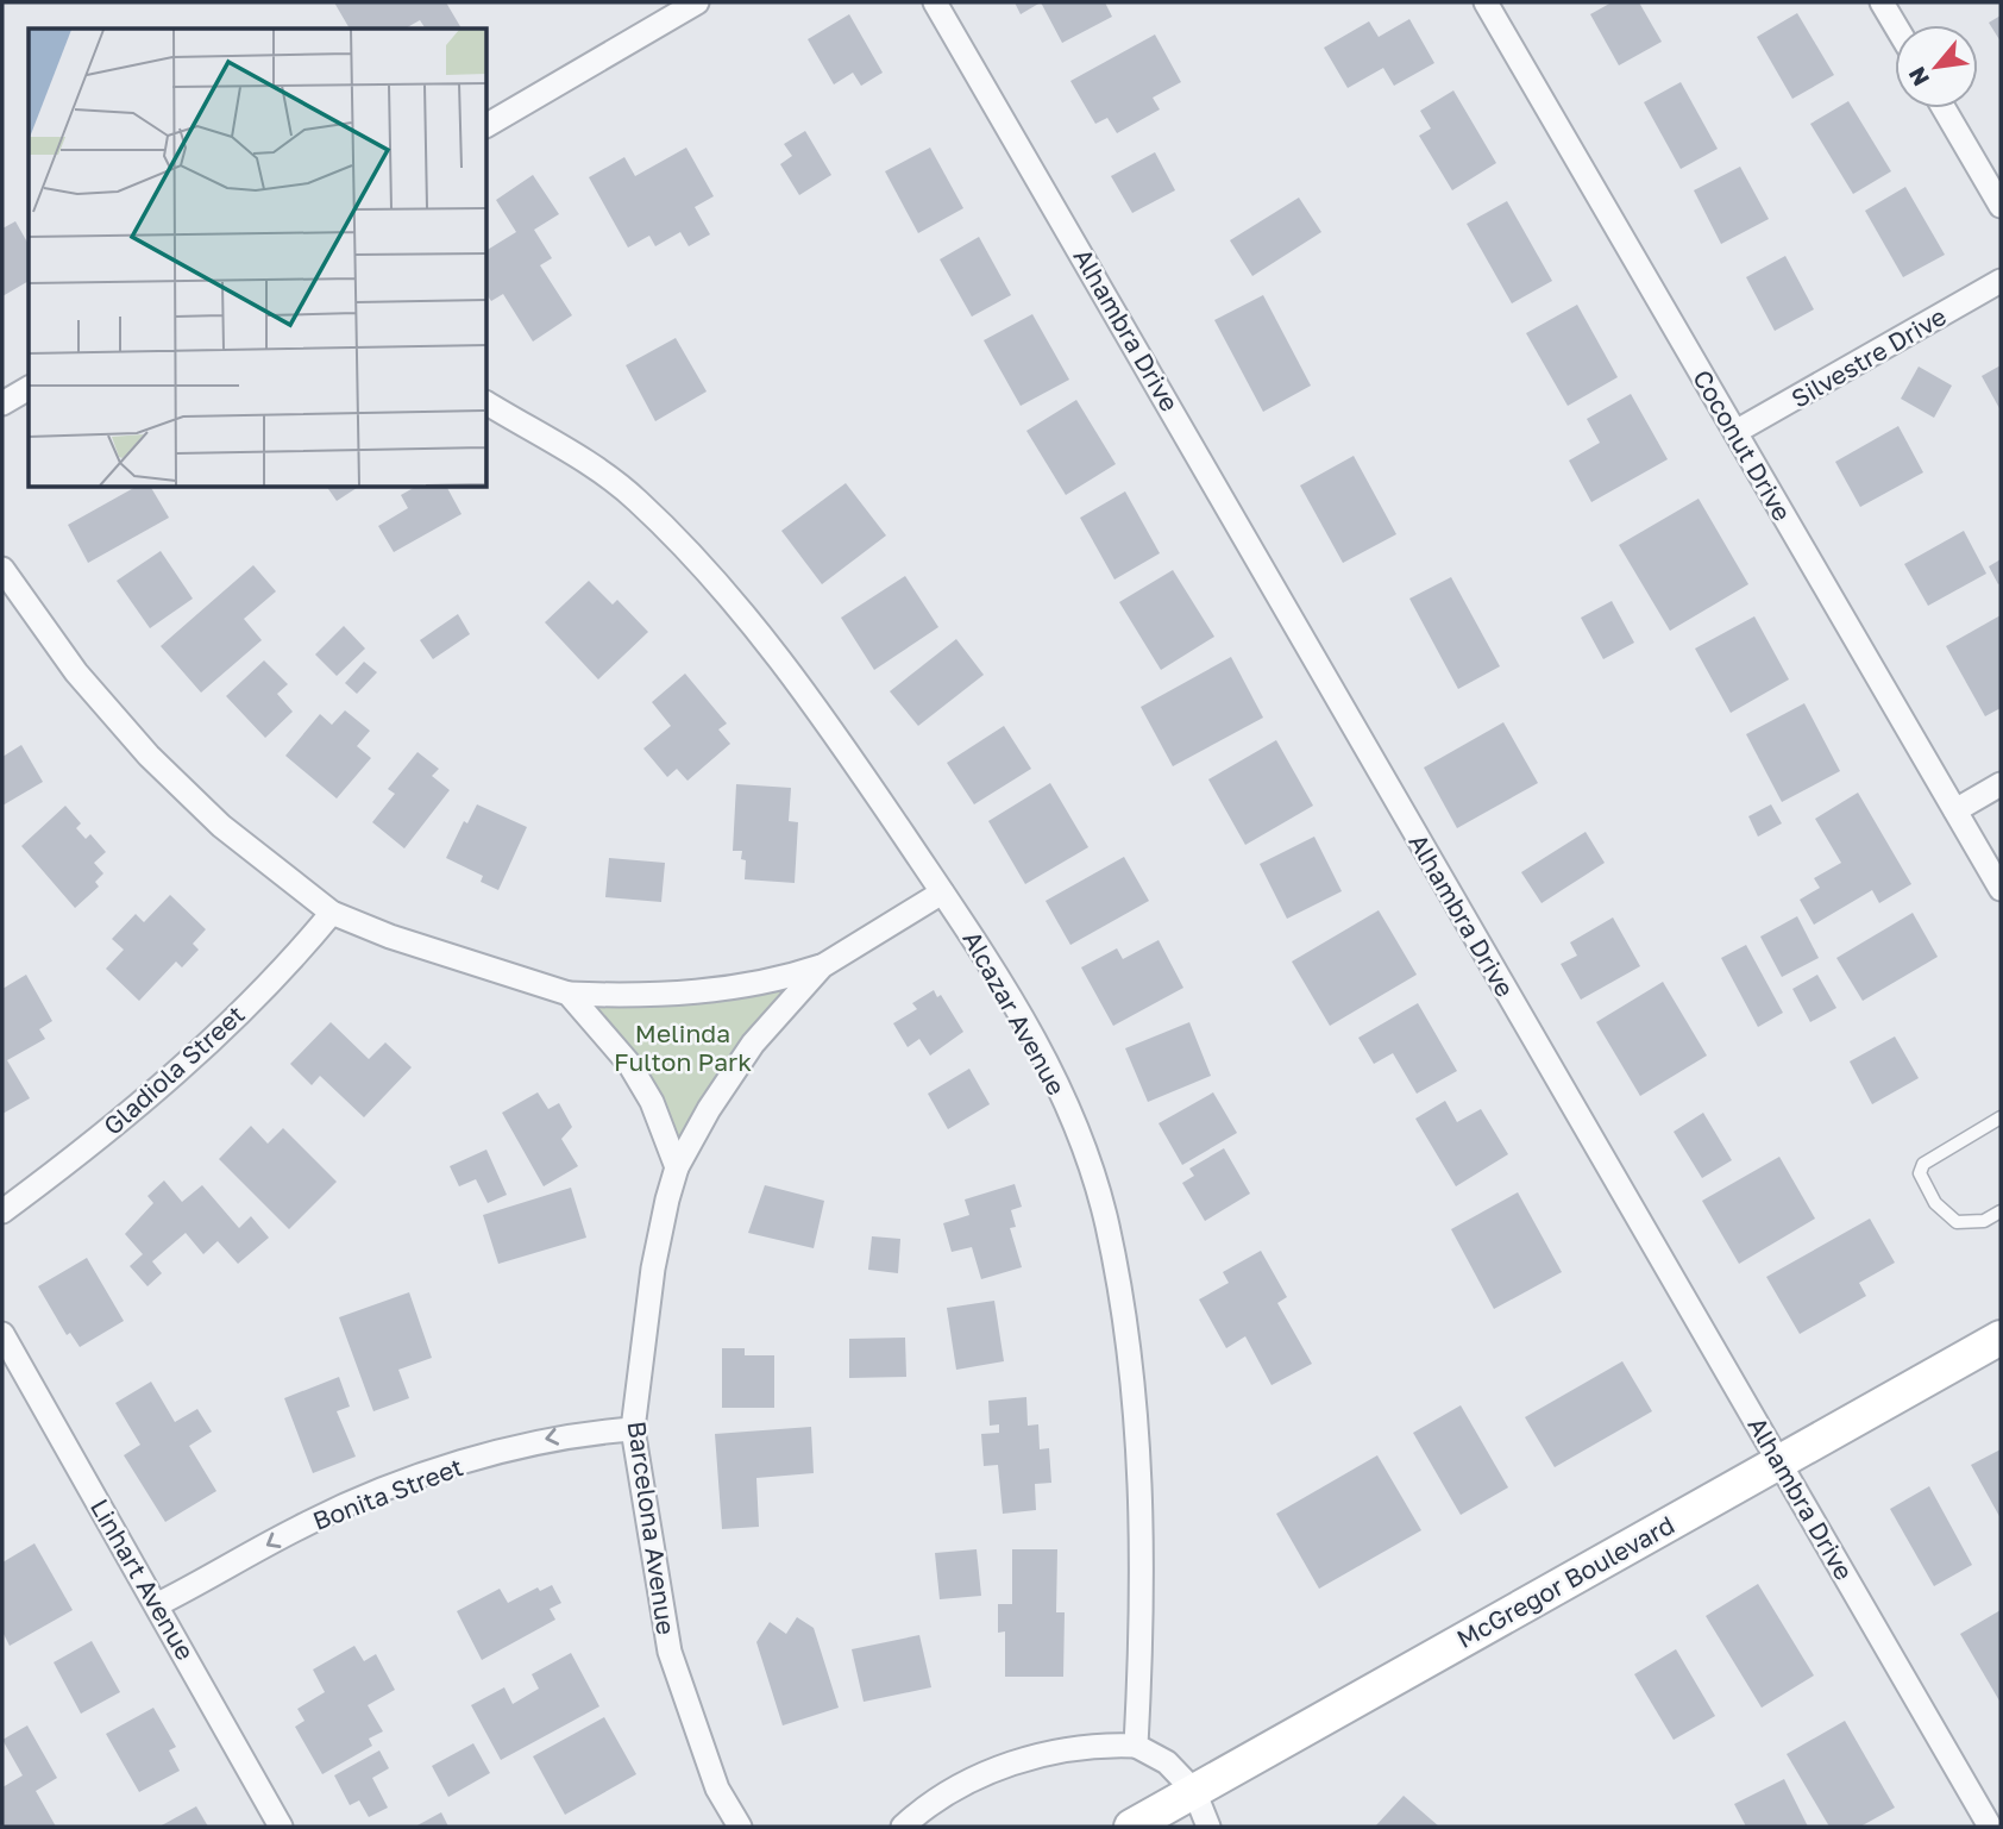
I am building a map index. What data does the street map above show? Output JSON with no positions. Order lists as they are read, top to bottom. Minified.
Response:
{"streets":{"main road":["McGregor Boulevard"],"street":["Alhambra Drive","Silvestre Drive","Coconut Drive","Alcazar Avenue","Gladiola Street","Bonita Street","Barcelona Avenue","Linhart Avenue"]},"crossings":[["Alhambra Drive","McGregor Boulevard"],["Silvestre Drive","Coconut Drive"],["Alcazar Avenue","Barcelona Avenue"],["Gladiola Street","Barcelona Avenue"],["Bonita Street","Barcelona Avenue"],["Bonita Street","Linhart Avenue"]],"one_way":["Bonita Street"],"parks":["Melinda Fulton Park"],"north":"bottom left"}
